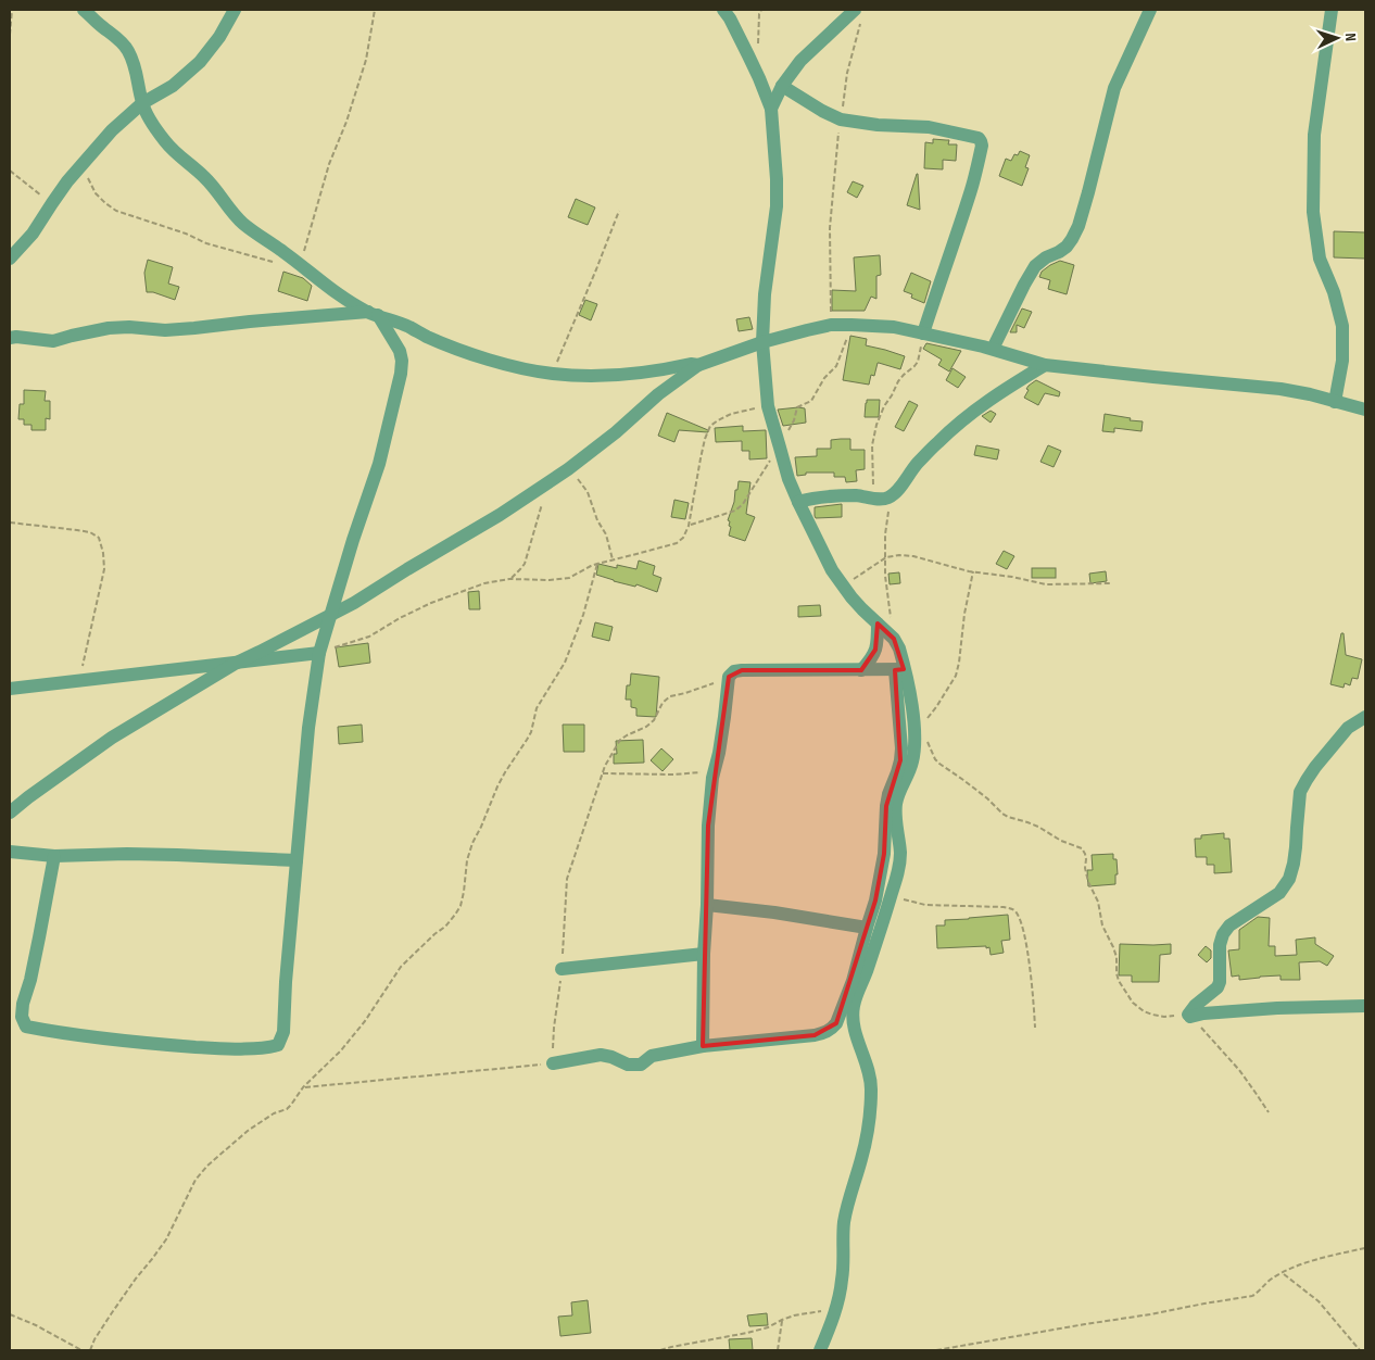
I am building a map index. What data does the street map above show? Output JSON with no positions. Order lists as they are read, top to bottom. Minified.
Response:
{"north":"right"}
